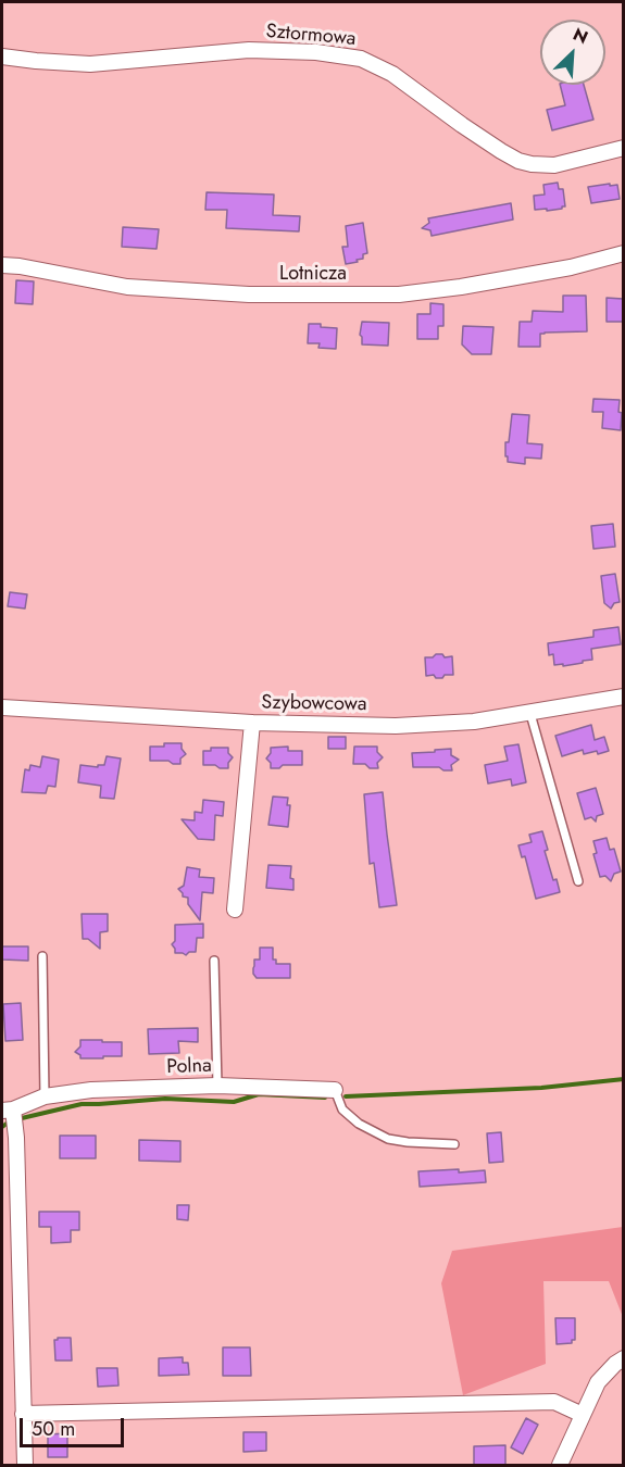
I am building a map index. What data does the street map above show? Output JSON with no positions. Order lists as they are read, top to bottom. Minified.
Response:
{"streets":{"street":["Sztormowa","Lotnicza","Szybowcowa","Polna"]},"scale_bar":"50 m","north":"top right"}
